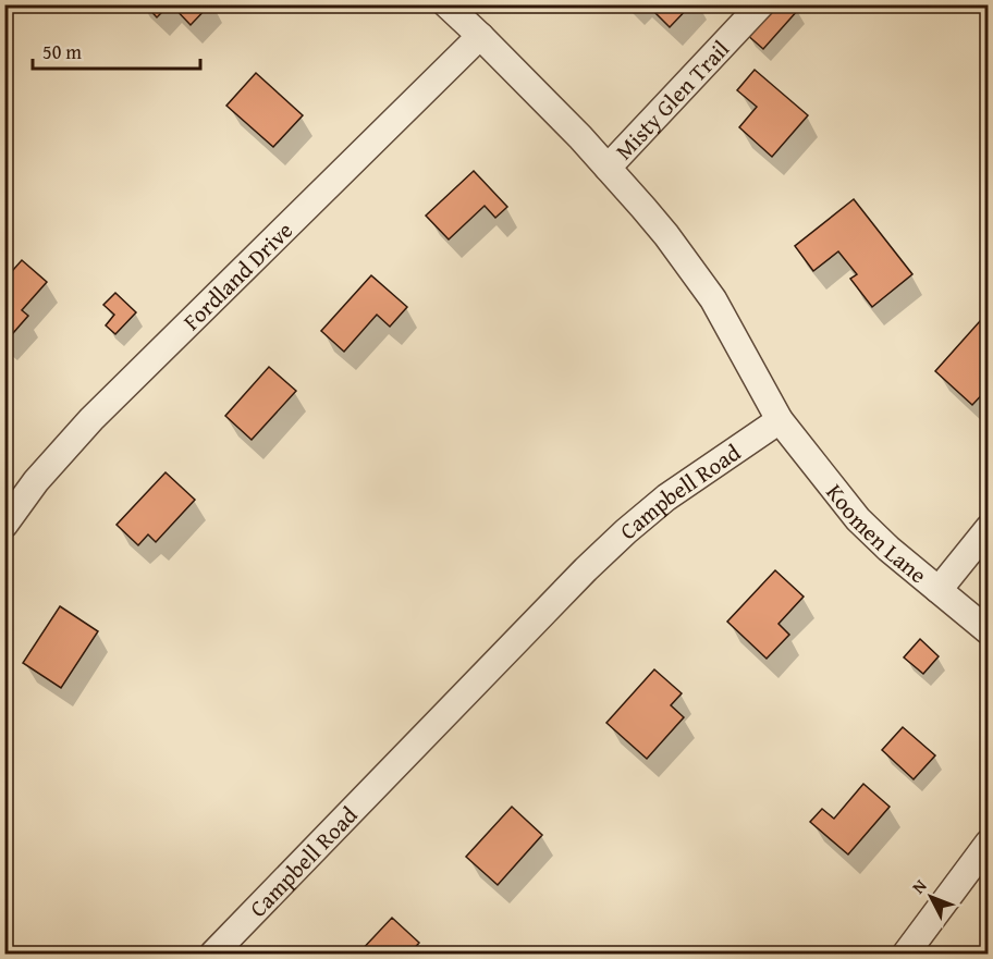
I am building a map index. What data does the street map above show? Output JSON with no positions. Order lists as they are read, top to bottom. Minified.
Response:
{"streets":{"street":["Misty Glen Trail","Fordland Drive","Campbell Road","Koomen Lane"]},"crossings":[["Campbell Road","Koomen Lane"]],"scale_bar":"50 m","north":"top left"}
